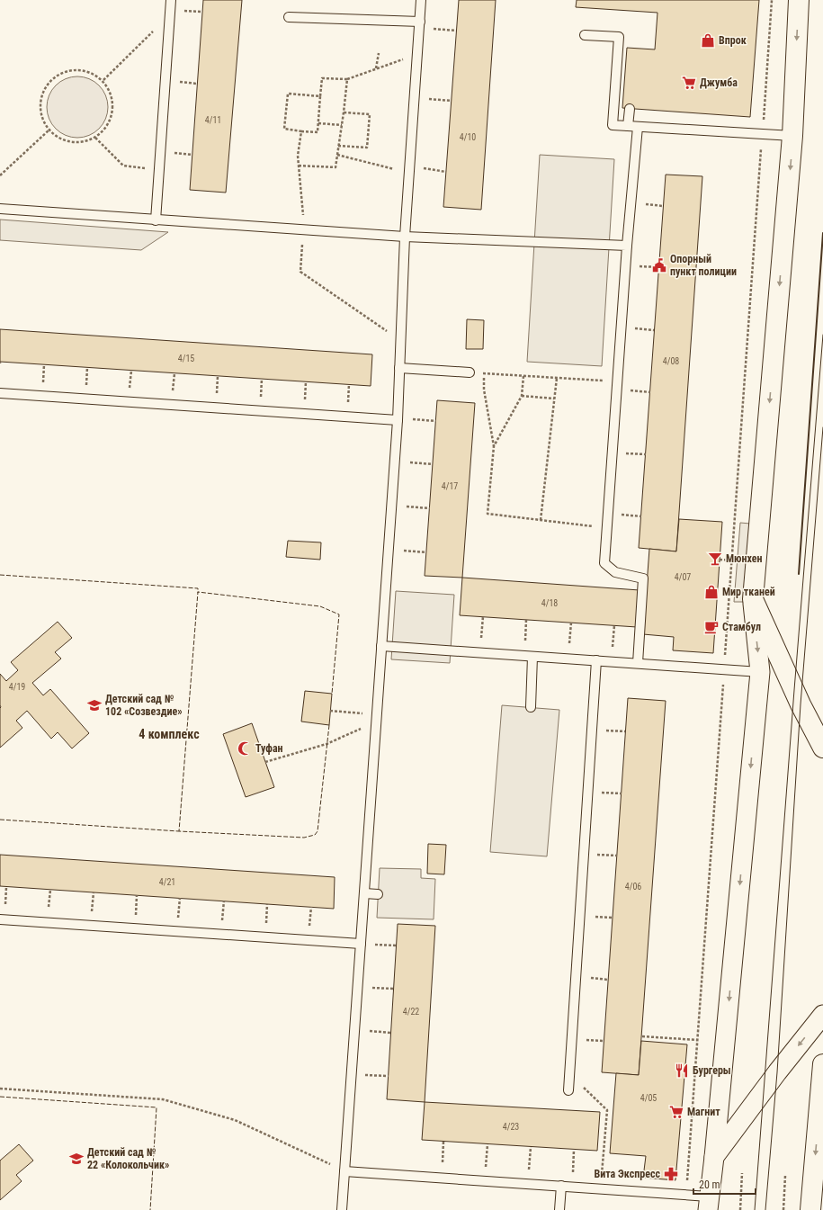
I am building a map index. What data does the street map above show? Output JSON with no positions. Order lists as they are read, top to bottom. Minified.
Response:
{"districts":["4 комплекс"],"places":{"shop":["Впрок","Мир тканей"],"supermarket":["Джумба","Магнит"],"public building":["Опорный пункт полиции"],"bar":["Мюнхен"],"cafe":["Стамбул"],"school or university":["Детский сад № 102 «Созвездие»","Детский сад № 22 «Колокольчик»"],"mosque":["Туфан"],"restaurant":["Бургеры"],"pharmacy":["Вита Экспресс"]},"house_numbers":["4/11","4/10","4/15","4/08","4/17","4/07","4/18","4/19","4/21","4/06","4/22","4/05","4/23"],"scale_bar":"20 m"}
